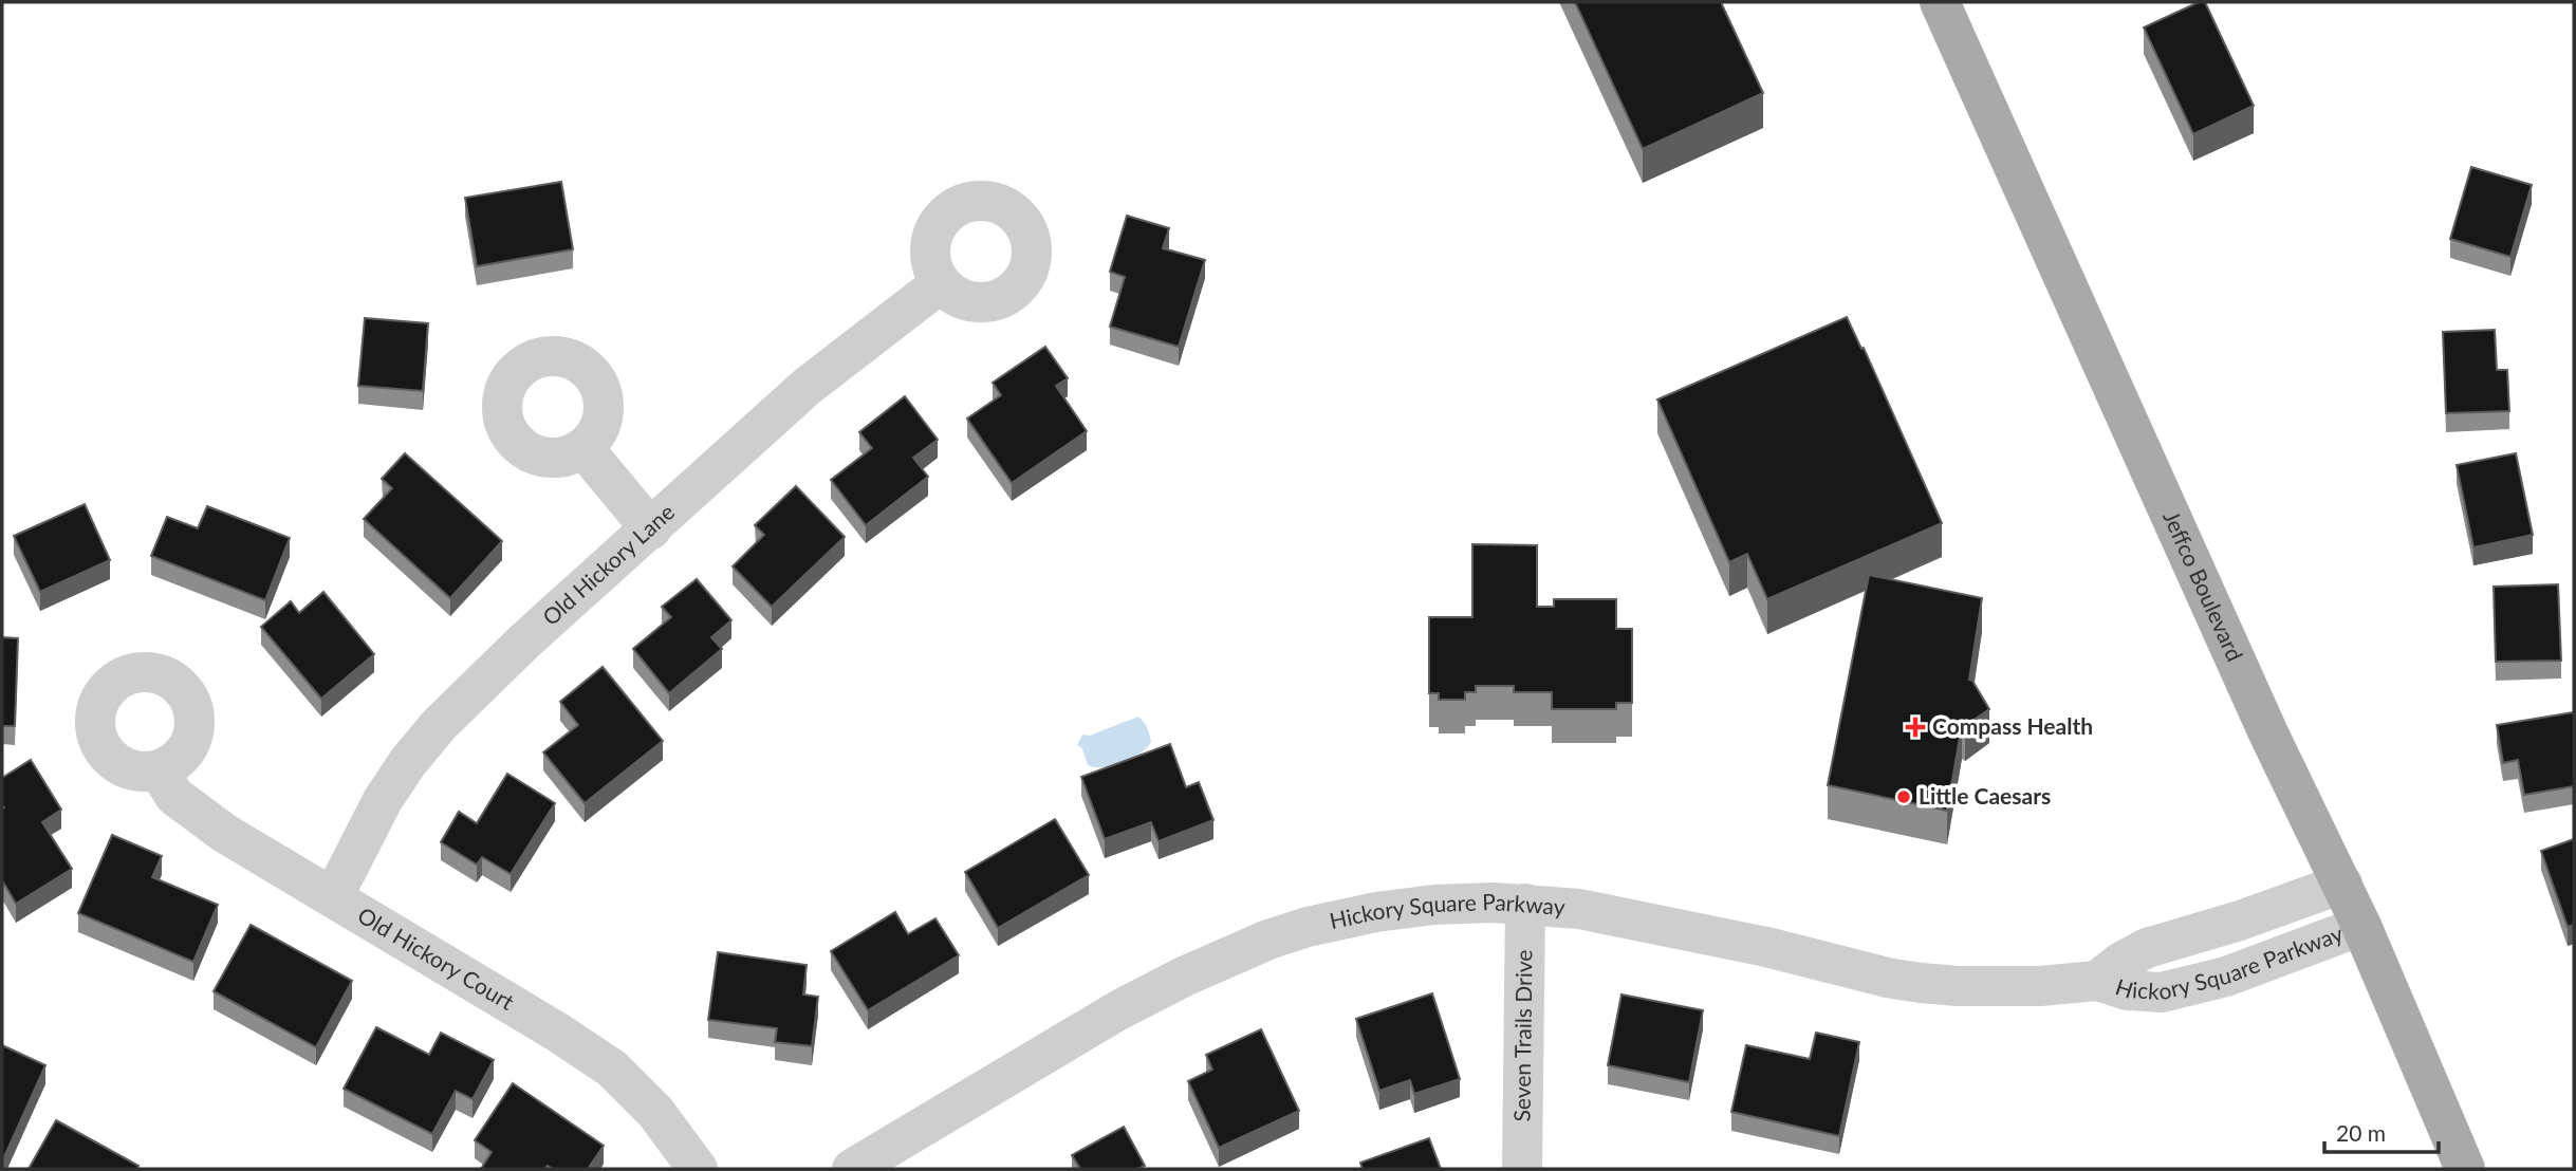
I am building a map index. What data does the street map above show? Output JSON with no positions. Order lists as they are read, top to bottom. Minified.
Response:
{"streets":{"main road":["Jeffco Boulevard"],"street":["Old Hickory Lane","Hickory Square Parkway","Old Hickory Court","Seven Trails Drive"]},"crossings":[["Old Hickory Lane","Old Hickory Court"],["Jeffco Boulevard","Hickory Square Parkway"],["Hickory Square Parkway","Seven Trails Drive"]],"places":{"health":["Compass Health"],"other":["Little Caesars"]},"scale_bar":"20 m"}
